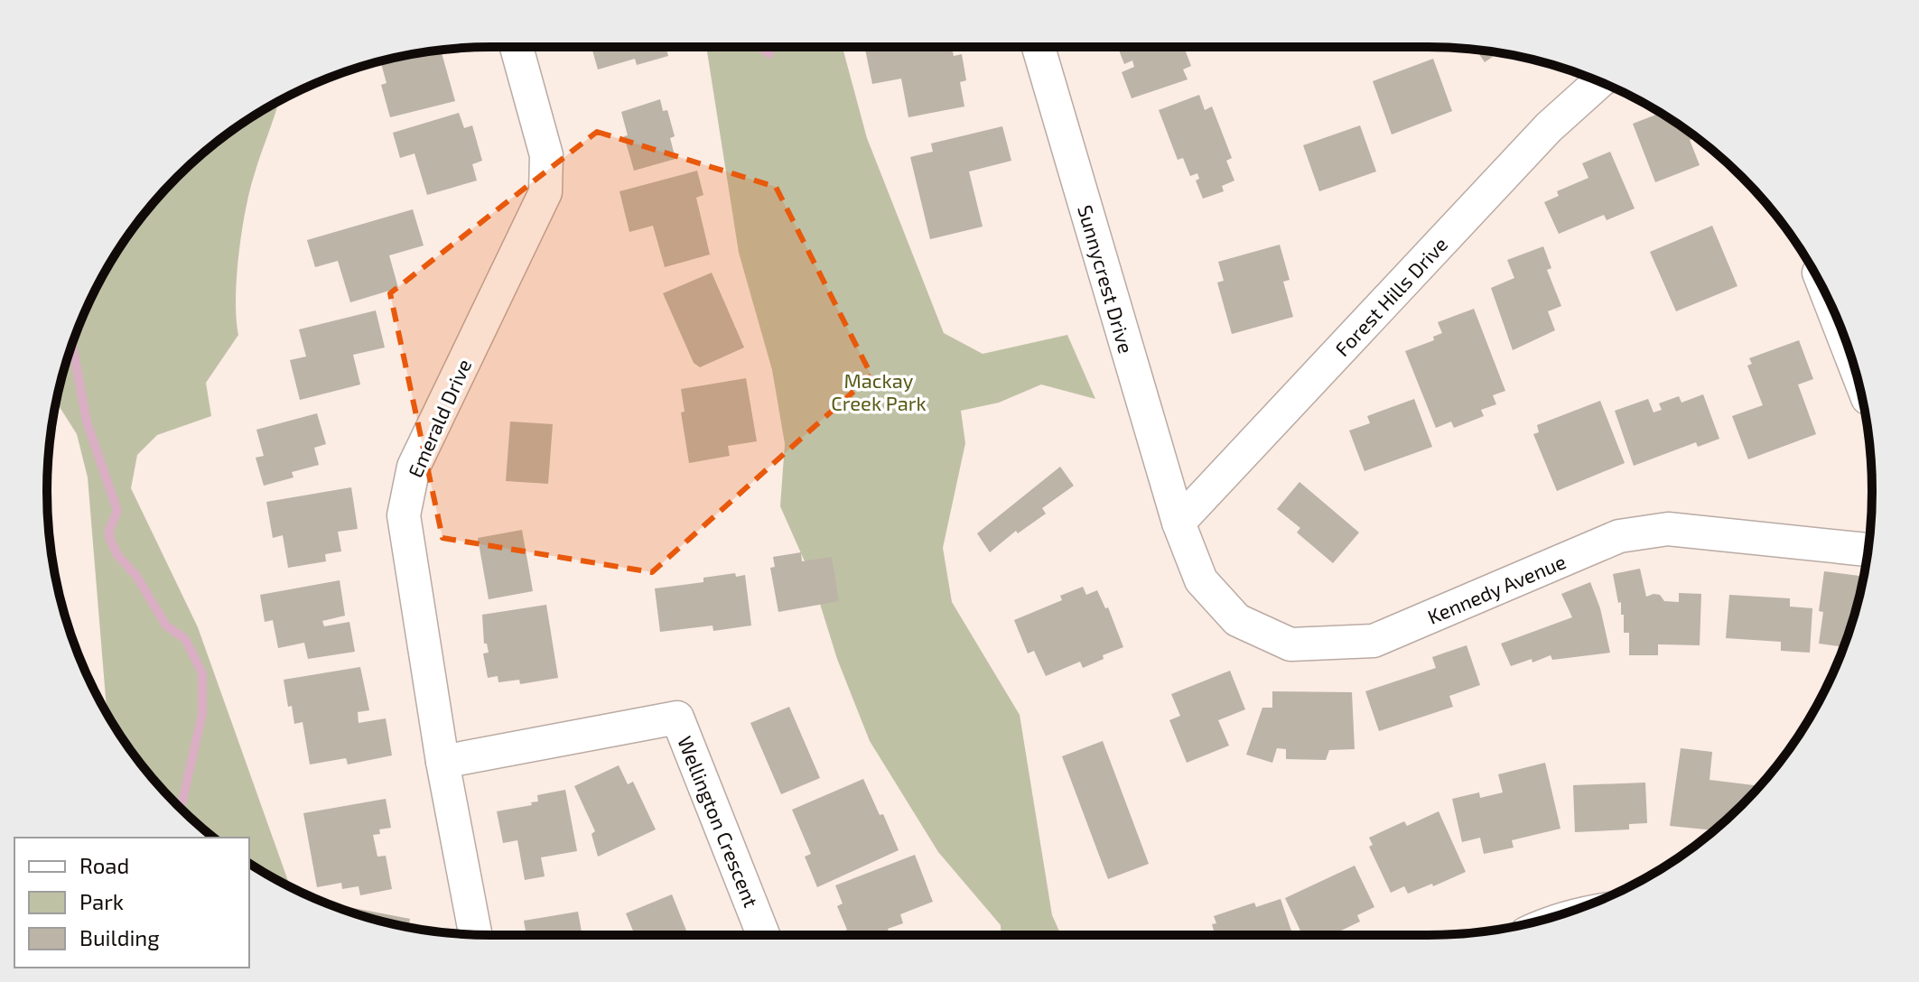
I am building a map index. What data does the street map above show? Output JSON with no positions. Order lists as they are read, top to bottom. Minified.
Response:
{"streets":{"street":["Sunnycrest Drive","Forest Hills Drive","Emerald Drive","Kennedy Avenue","Wellington Crescent"]},"crossings":[["Sunnycrest Drive","Forest Hills Drive"],["Sunnycrest Drive","Kennedy Avenue"],["Forest Hills Drive","Kennedy Avenue"],["Emerald Drive","Wellington Crescent"]],"parks":["Mackay Creek Park"],"legend":["Road","Park","Building"]}
